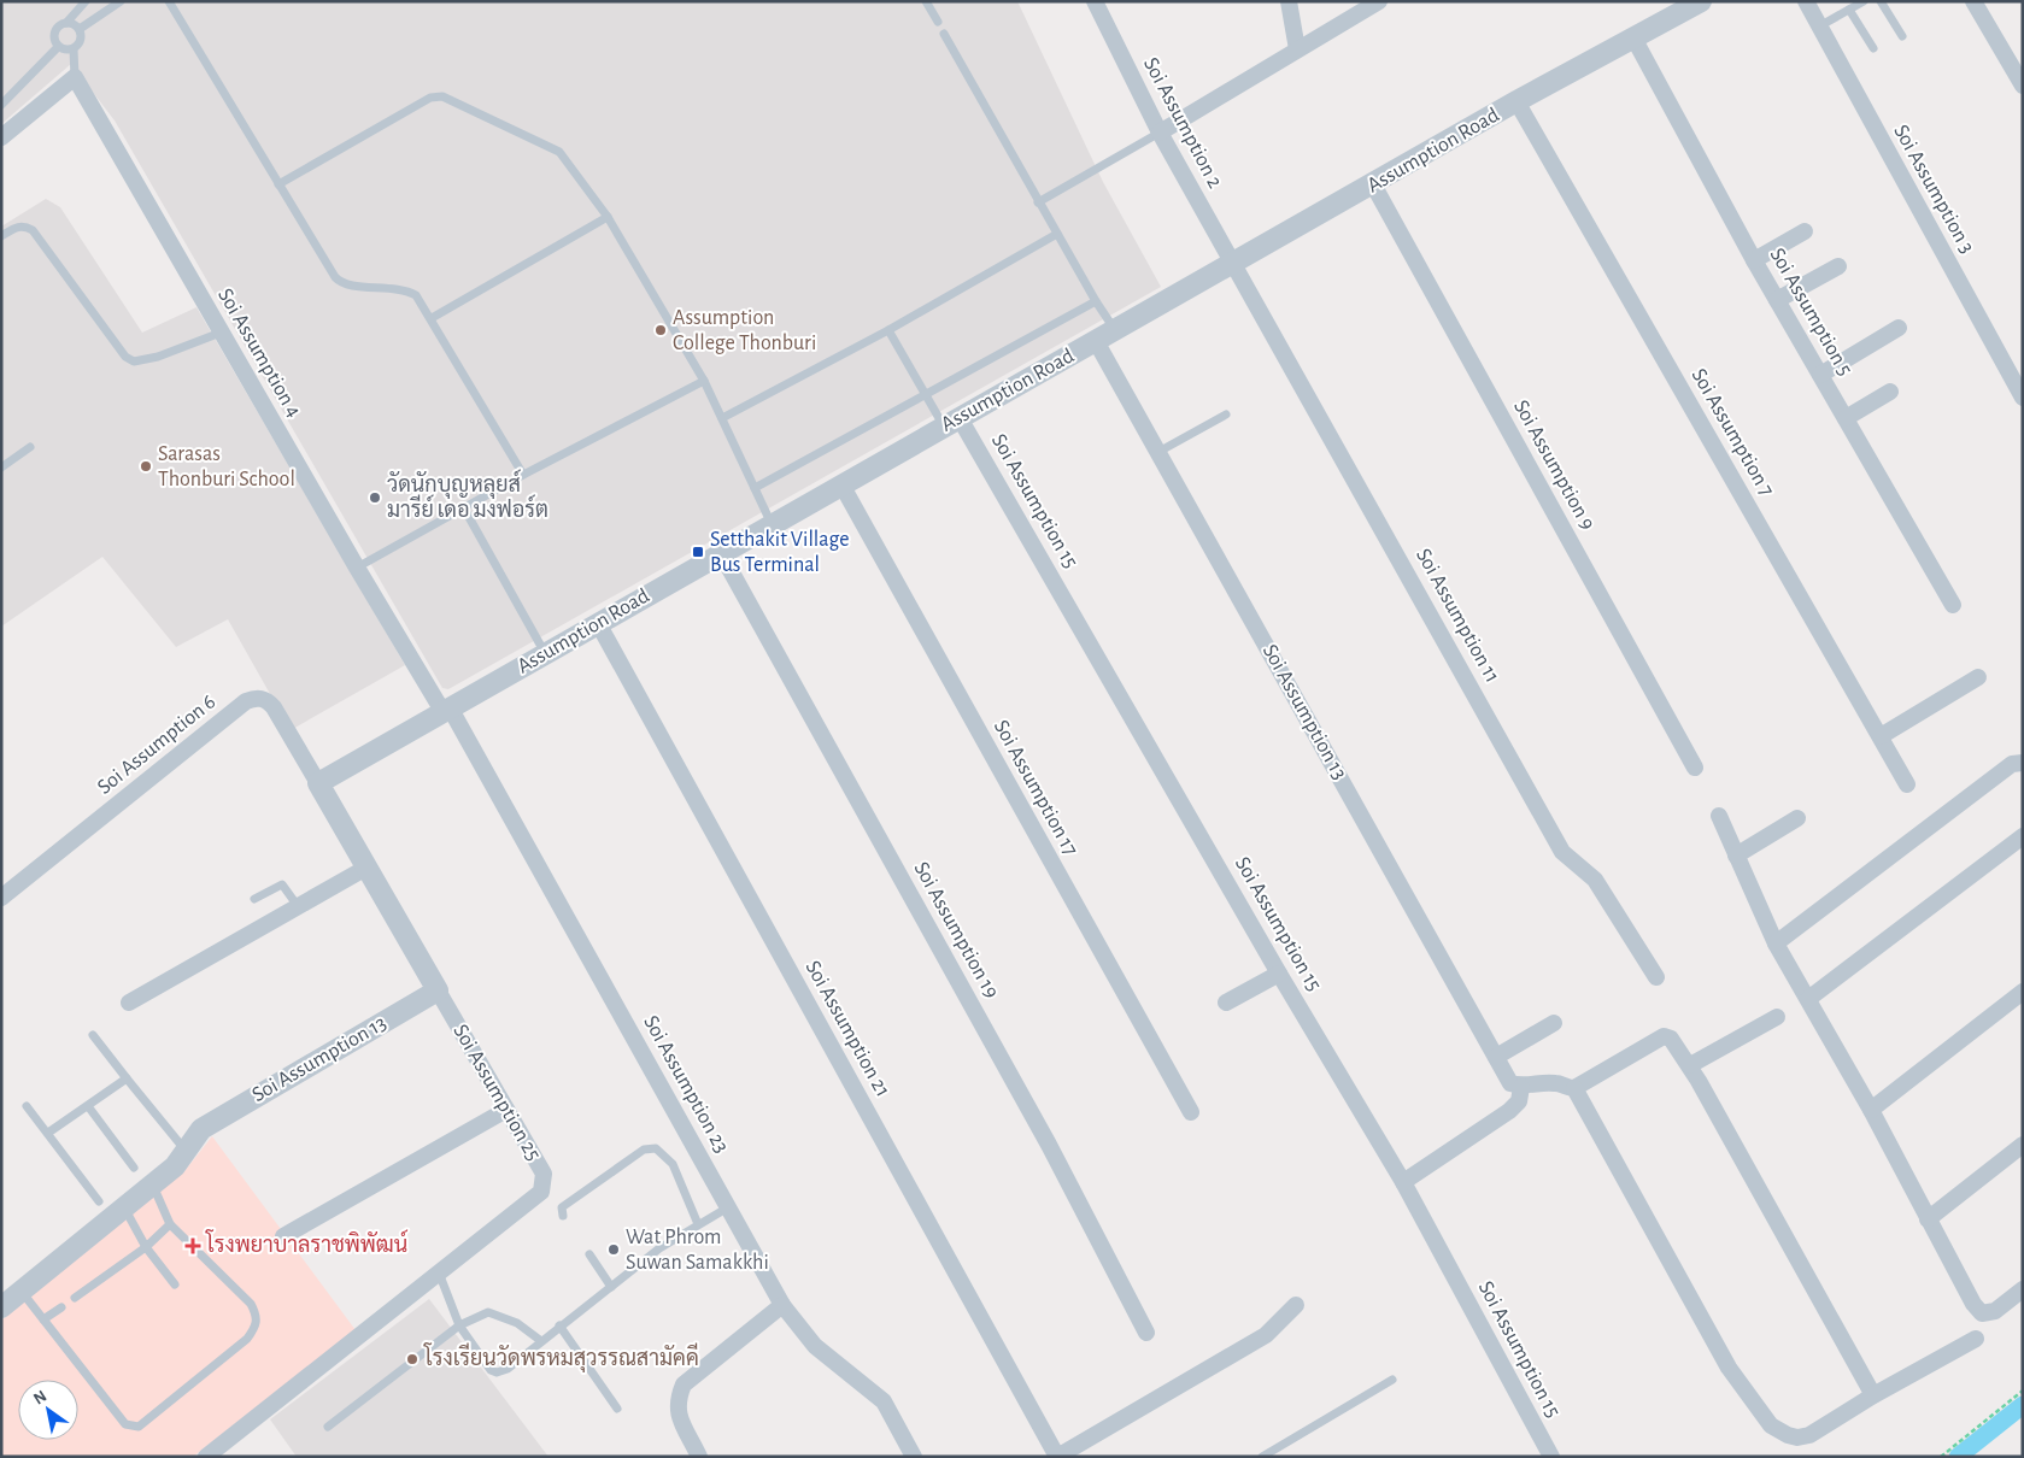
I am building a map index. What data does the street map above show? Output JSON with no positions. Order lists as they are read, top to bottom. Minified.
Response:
{"streets":{"street":["Soi Assumption 2","Assumption Road","Soi Assumption 3","Soi Assumption 5","Soi Assumption 4","Soi Assumption 7","Soi Assumption 9","Soi Assumption 15","Soi Assumption 11","Soi Assumption 13","Soi Assumption 6","Soi Assumption 17","Soi Assumption 19","Soi Assumption 21","Soi Assumption 23","Soi Assumption 25"]},"crossings":[["Soi Assumption 2","Assumption Road"],["Soi Assumption 2","Soi Assumption 11"],["Assumption Road","Soi Assumption 5"],["Assumption Road","Soi Assumption 4"],["Assumption Road","Soi Assumption 7"],["Assumption Road","Soi Assumption 9"],["Assumption Road","Soi Assumption 15"],["Assumption Road","Soi Assumption 11"],["Assumption Road","Soi Assumption 13"],["Assumption Road","Soi Assumption 6"],["Assumption Road","Soi Assumption 17"],["Assumption Road","Soi Assumption 19"],["Assumption Road","Soi Assumption 21"],["Assumption Road","Soi Assumption 23"],["Assumption Road","Soi Assumption 25"],["Soi Assumption 4","Soi Assumption 23"],["Soi Assumption 13","Soi Assumption 25"],["Soi Assumption 6","Soi Assumption 25"]],"places":{"other":["Assumption College Thonburi","Sarasas Thonburi School","วัดนักบุญหลุยส์ มารีย์ เดอ มงฟอร์ต","Wat Phrom Suwan Samakkhi","โรงเรียนวัดพรหมสุวรรณสามัคคี"],"transit":["Setthakit Village Bus Terminal"],"health":["โรงพยาบาลราชพิพัฒน์"]},"north":"top left"}
